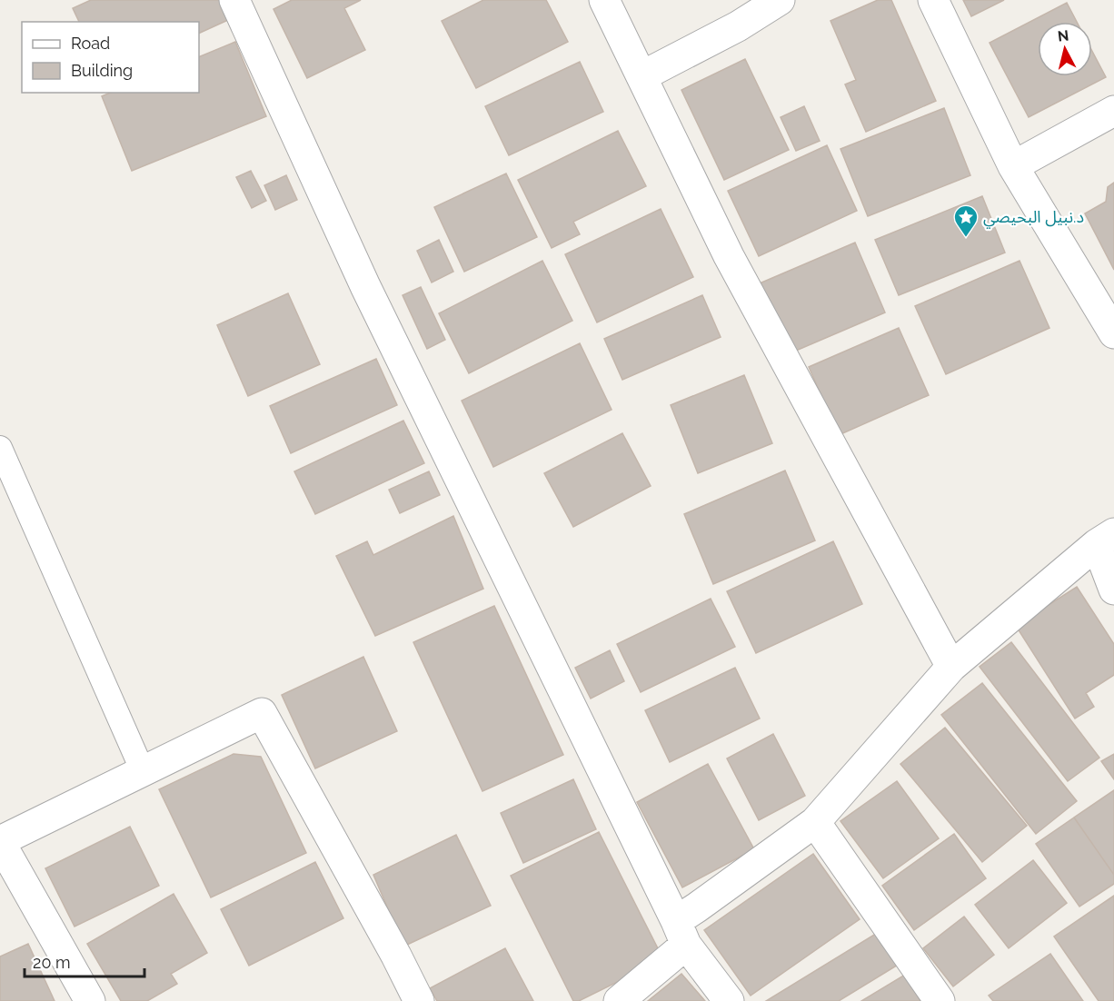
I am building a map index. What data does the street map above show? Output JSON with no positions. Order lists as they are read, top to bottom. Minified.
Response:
{"places":{"place":["د.نبيل البحيصي"]},"legend":["Road","Building"],"scale_bar":"20 m","north":"top"}
